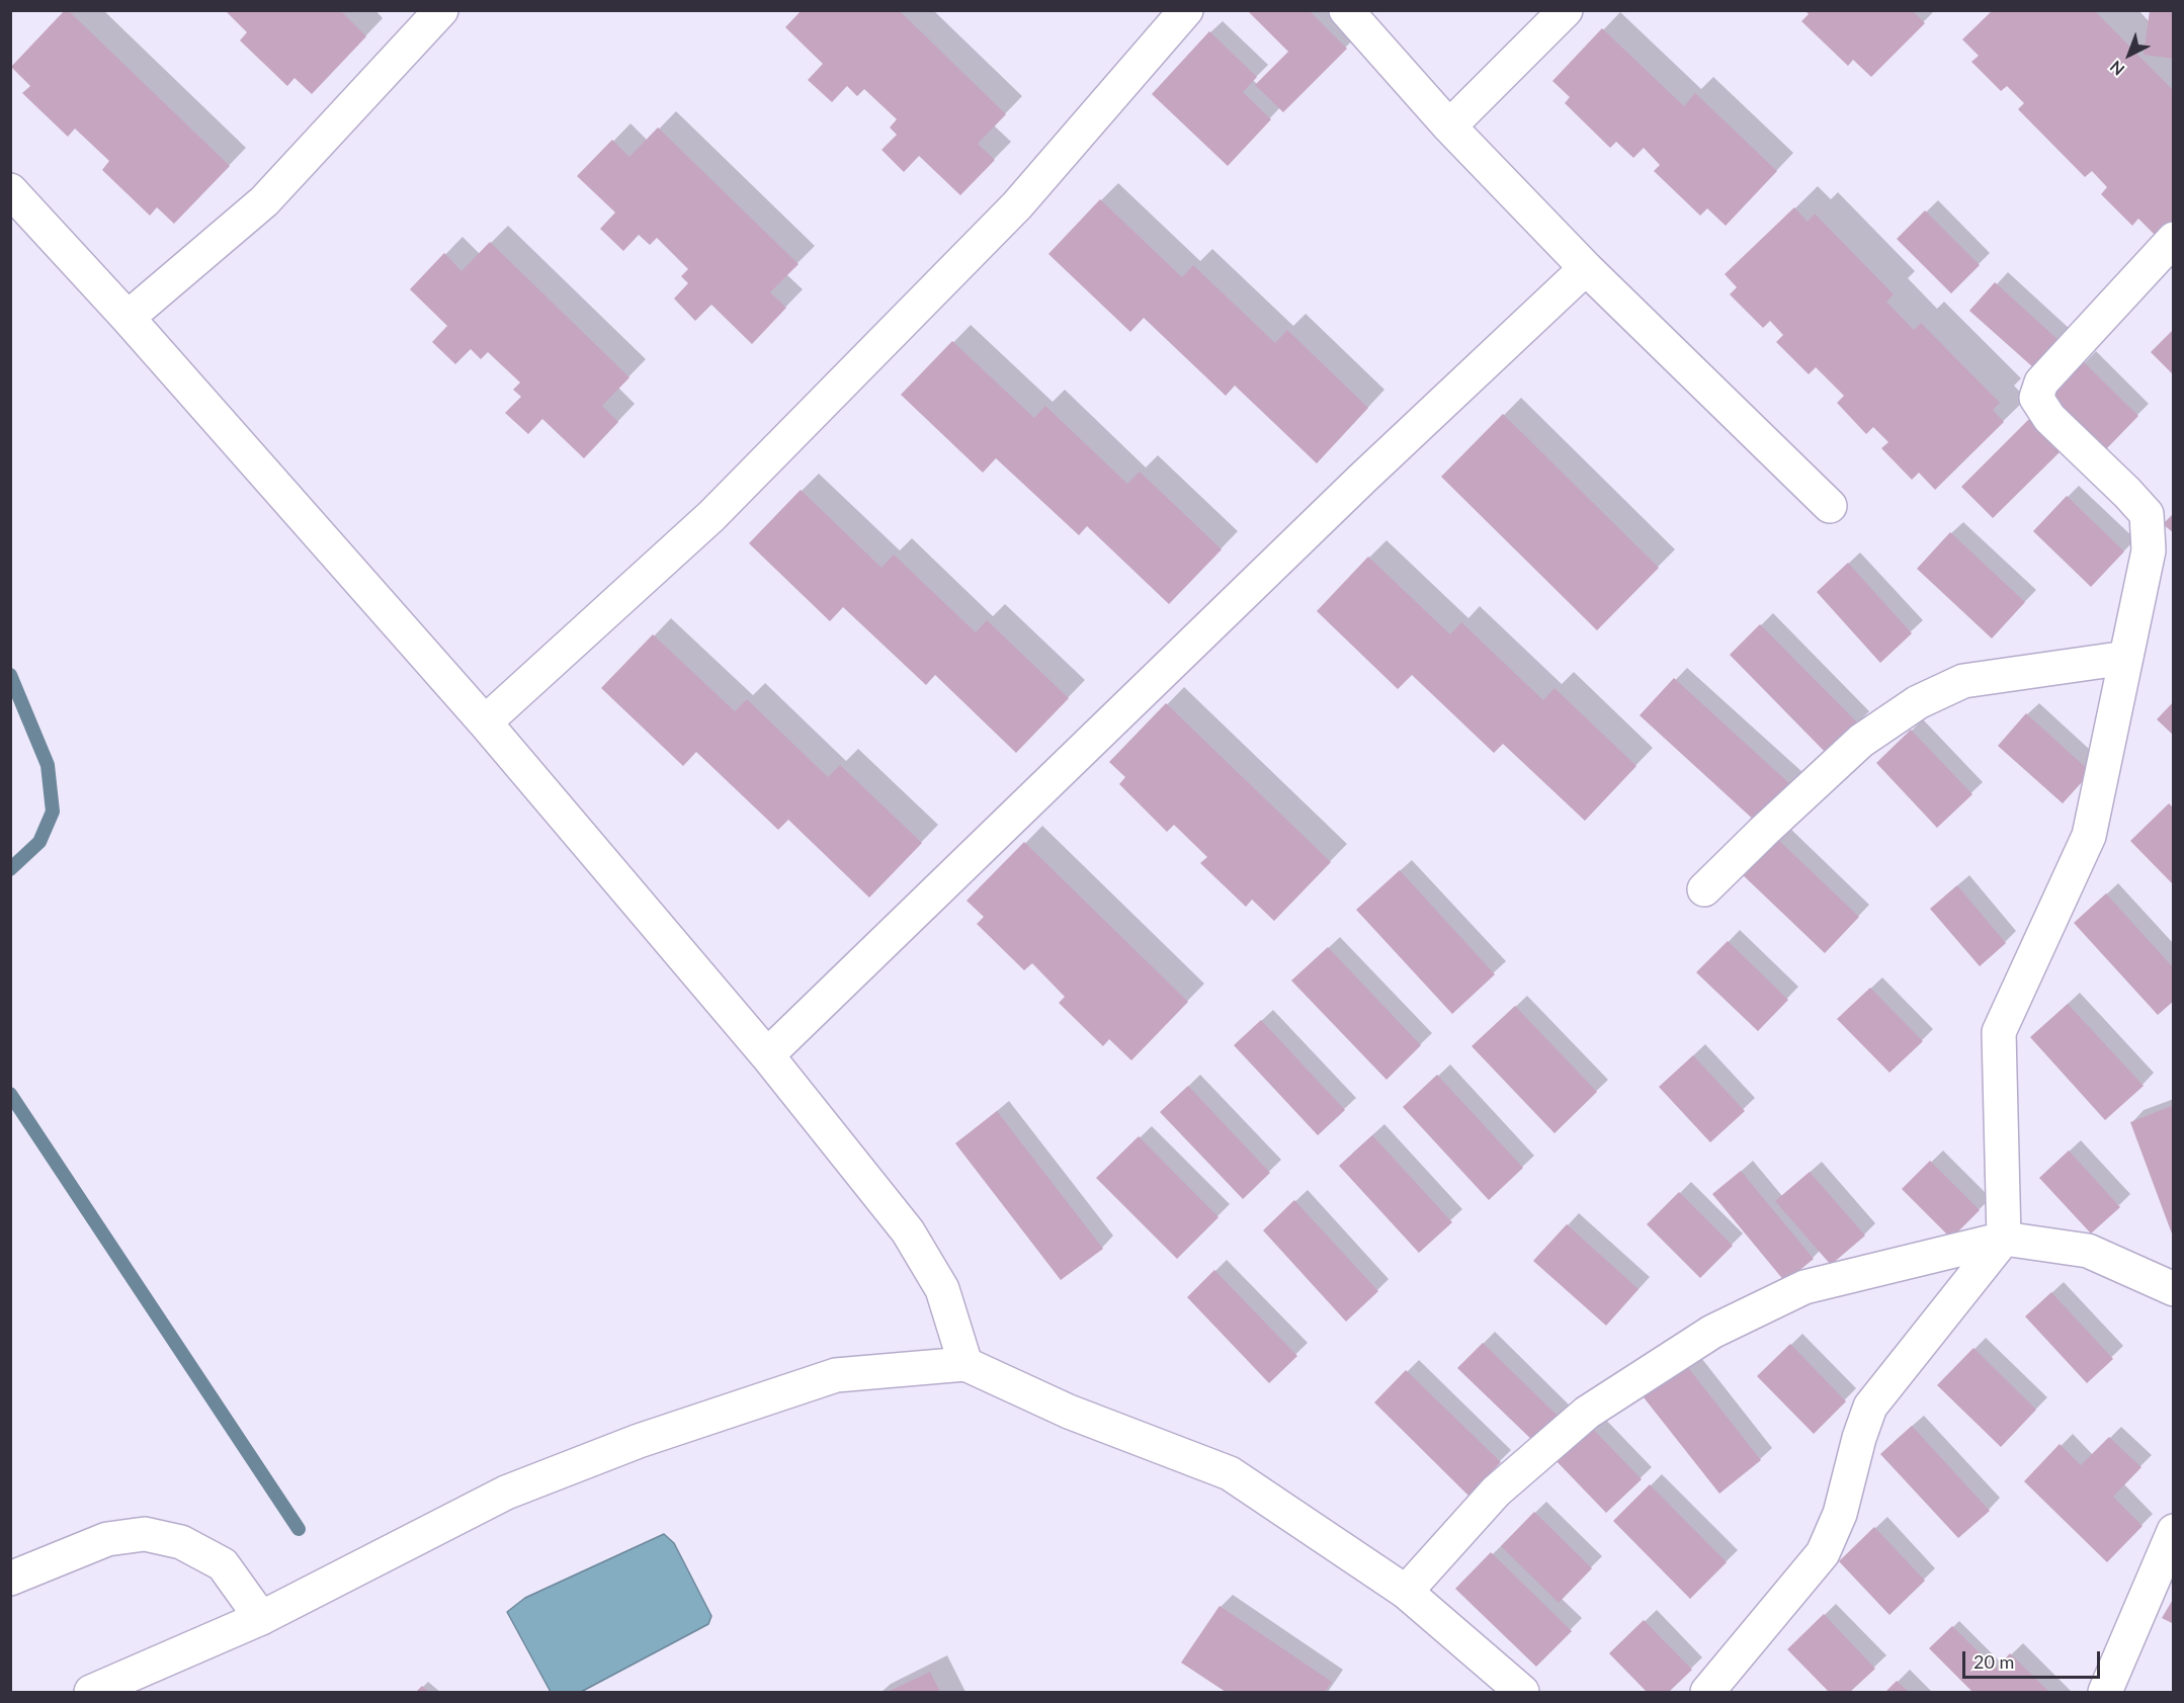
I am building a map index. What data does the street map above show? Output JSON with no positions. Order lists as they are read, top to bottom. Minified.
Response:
{"scale_bar":"20 m","north":"bottom left"}
